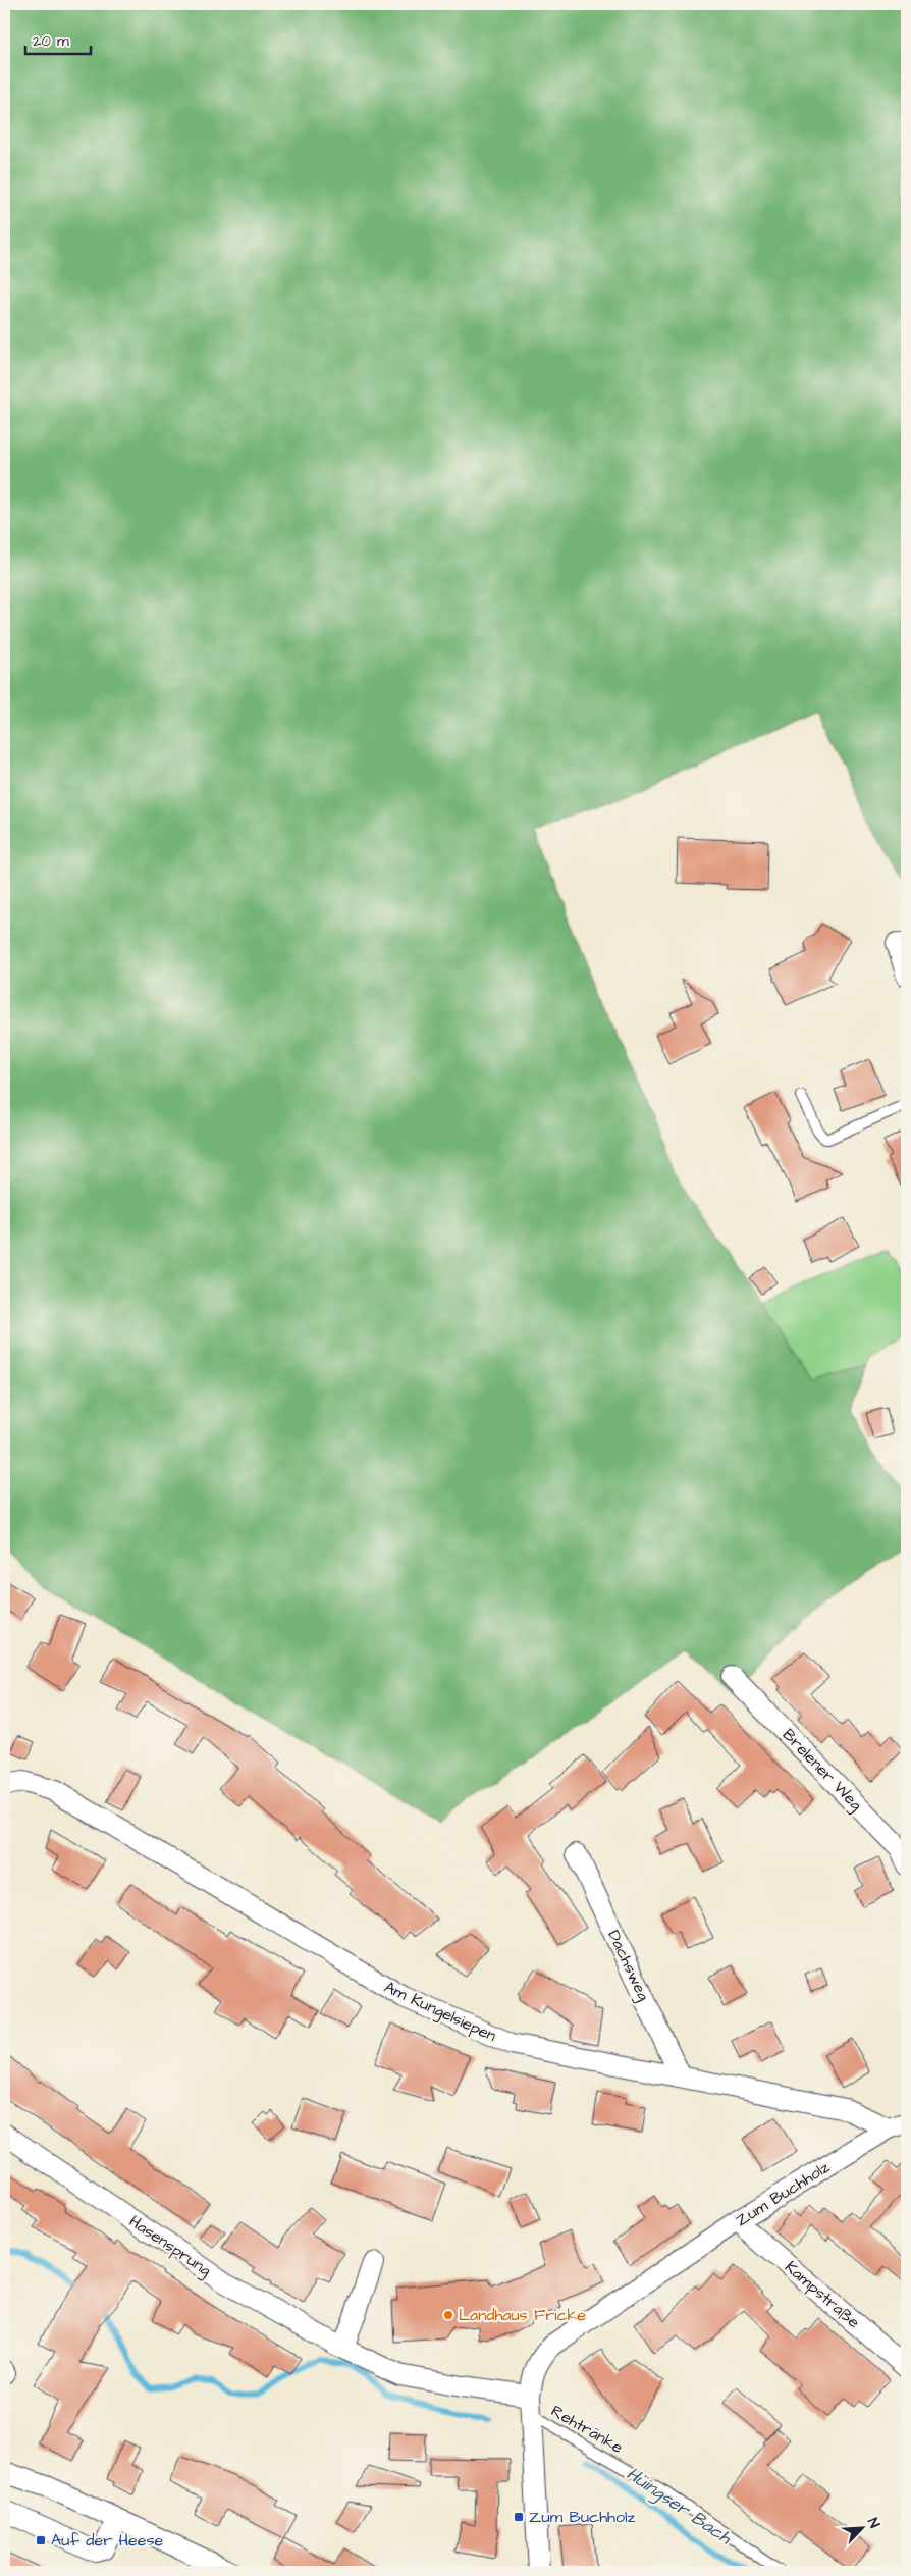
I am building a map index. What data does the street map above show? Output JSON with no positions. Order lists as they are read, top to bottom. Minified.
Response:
{"streets":{"street":["Brelener Weg","Dachsweg","Am Kungelsiepen","Zum Buchholz","Hasensprung","Kampstraße"],"lane":["Rehtränke"]},"crossings":[["Dachsweg","Am Kungelsiepen"],["Am Kungelsiepen","Zum Buchholz"],["Zum Buchholz","Hasensprung"],["Zum Buchholz","Kampstraße"],["Zum Buchholz","Rehtränke"],["Hasensprung","Rehtränke"]],"water":["Hüingser Bach"],"places":{"other":["Landhaus Fricke"],"transit":["Zum Buchholz","Auf der Heese"]},"scale_bar":"20 m","north":"top right"}
